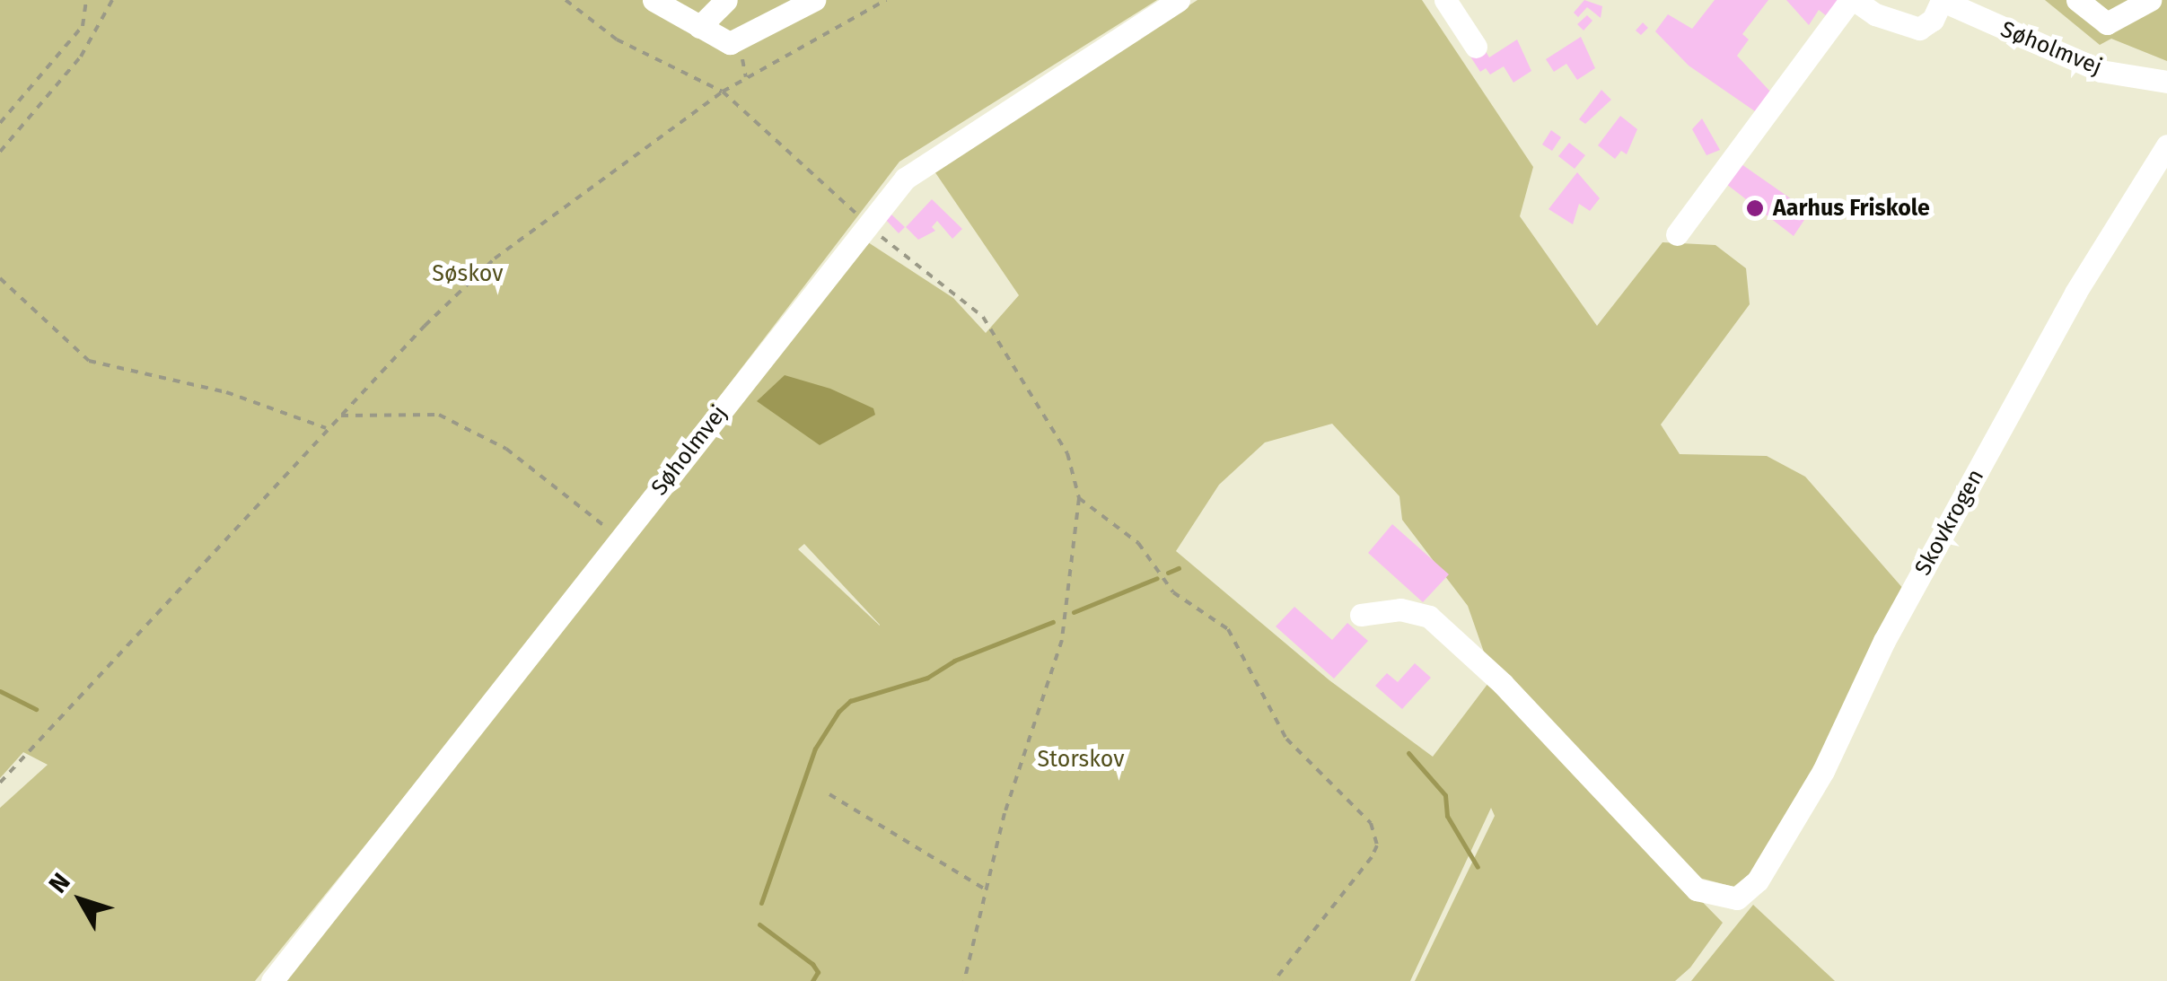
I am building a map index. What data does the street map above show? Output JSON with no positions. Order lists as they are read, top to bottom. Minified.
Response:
{"streets":{"street":["Søholmvej","Skovkrogen"]},"parks":["Søskov","Storskov"],"places":["Aarhus Friskole"],"north":"top left"}
